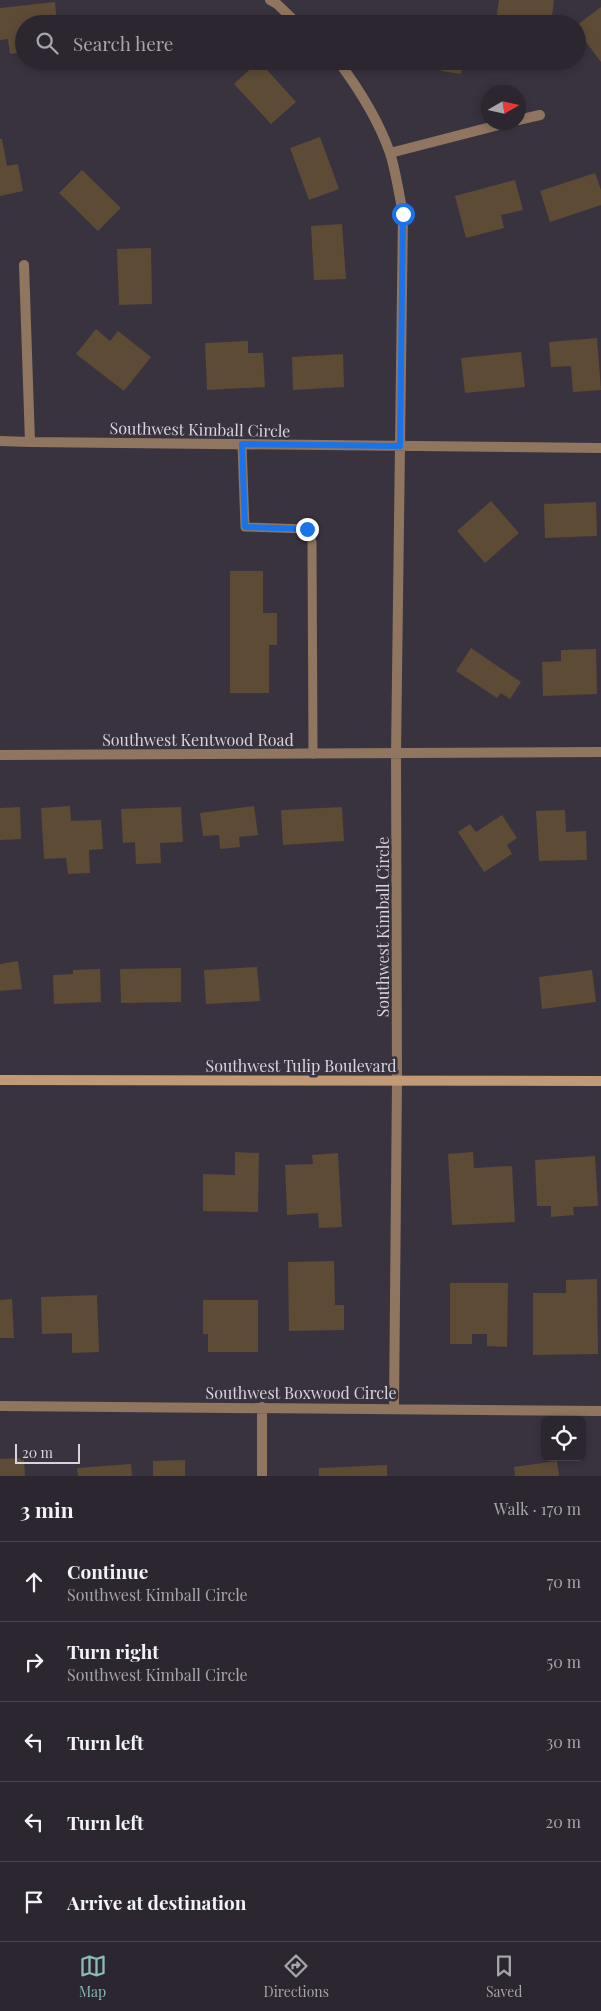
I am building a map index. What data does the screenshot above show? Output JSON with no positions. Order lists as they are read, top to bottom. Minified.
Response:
{"streets":{"street":["Southwest Kimball Circle","Southwest Kentwood Road","Southwest Tulip Boulevard","Southwest Boxwood Circle"]},"crossings":[["Southwest Kimball Circle","Southwest Kentwood Road"],["Southwest Kimball Circle","Southwest Tulip Boulevard"],["Southwest Kimball Circle","Southwest Boxwood Circle"]],"scale_bar":"20 m","north":"right","page":{"search":"Search here","scale":"20 m","heading":["3 min","Walk · 170 m"],"list":[["Continue","Southwest Kimball Circle","70 m"],["Turn right","Southwest Kimball Circle","50 m"],["Turn left","30 m"],["Turn left","20 m"],"Arrive at destination"],"nav":["Map","Directions","Saved"]}}
